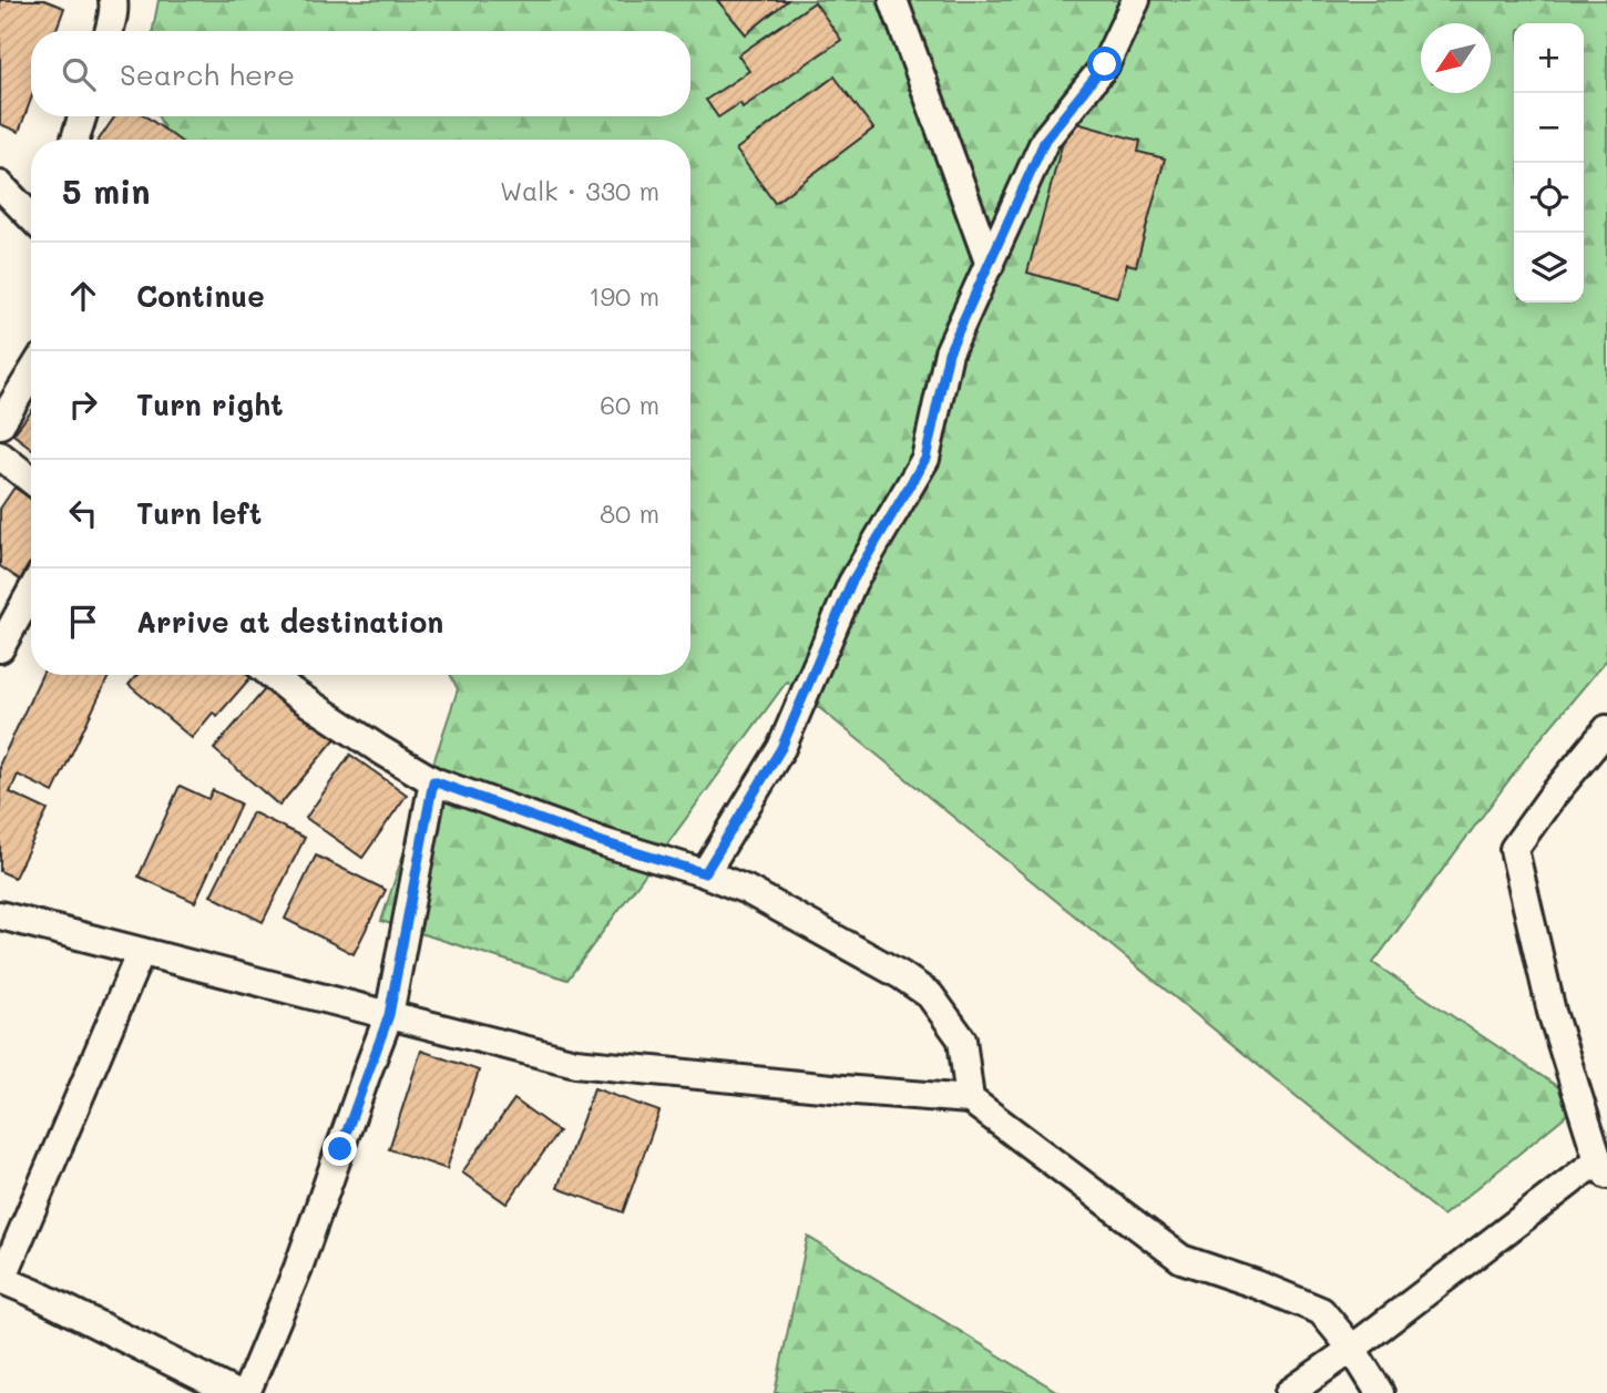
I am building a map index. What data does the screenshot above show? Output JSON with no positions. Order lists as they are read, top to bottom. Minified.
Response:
{"north":"bottom left","page":{"map_buttons":["+","−"],"search":"Search here","heading":["5 min","Walk · 330 m"],"list":[["Continue","190 m"],["Turn right","60 m"],["Turn left","80 m"],"Arrive at destination"]}}
